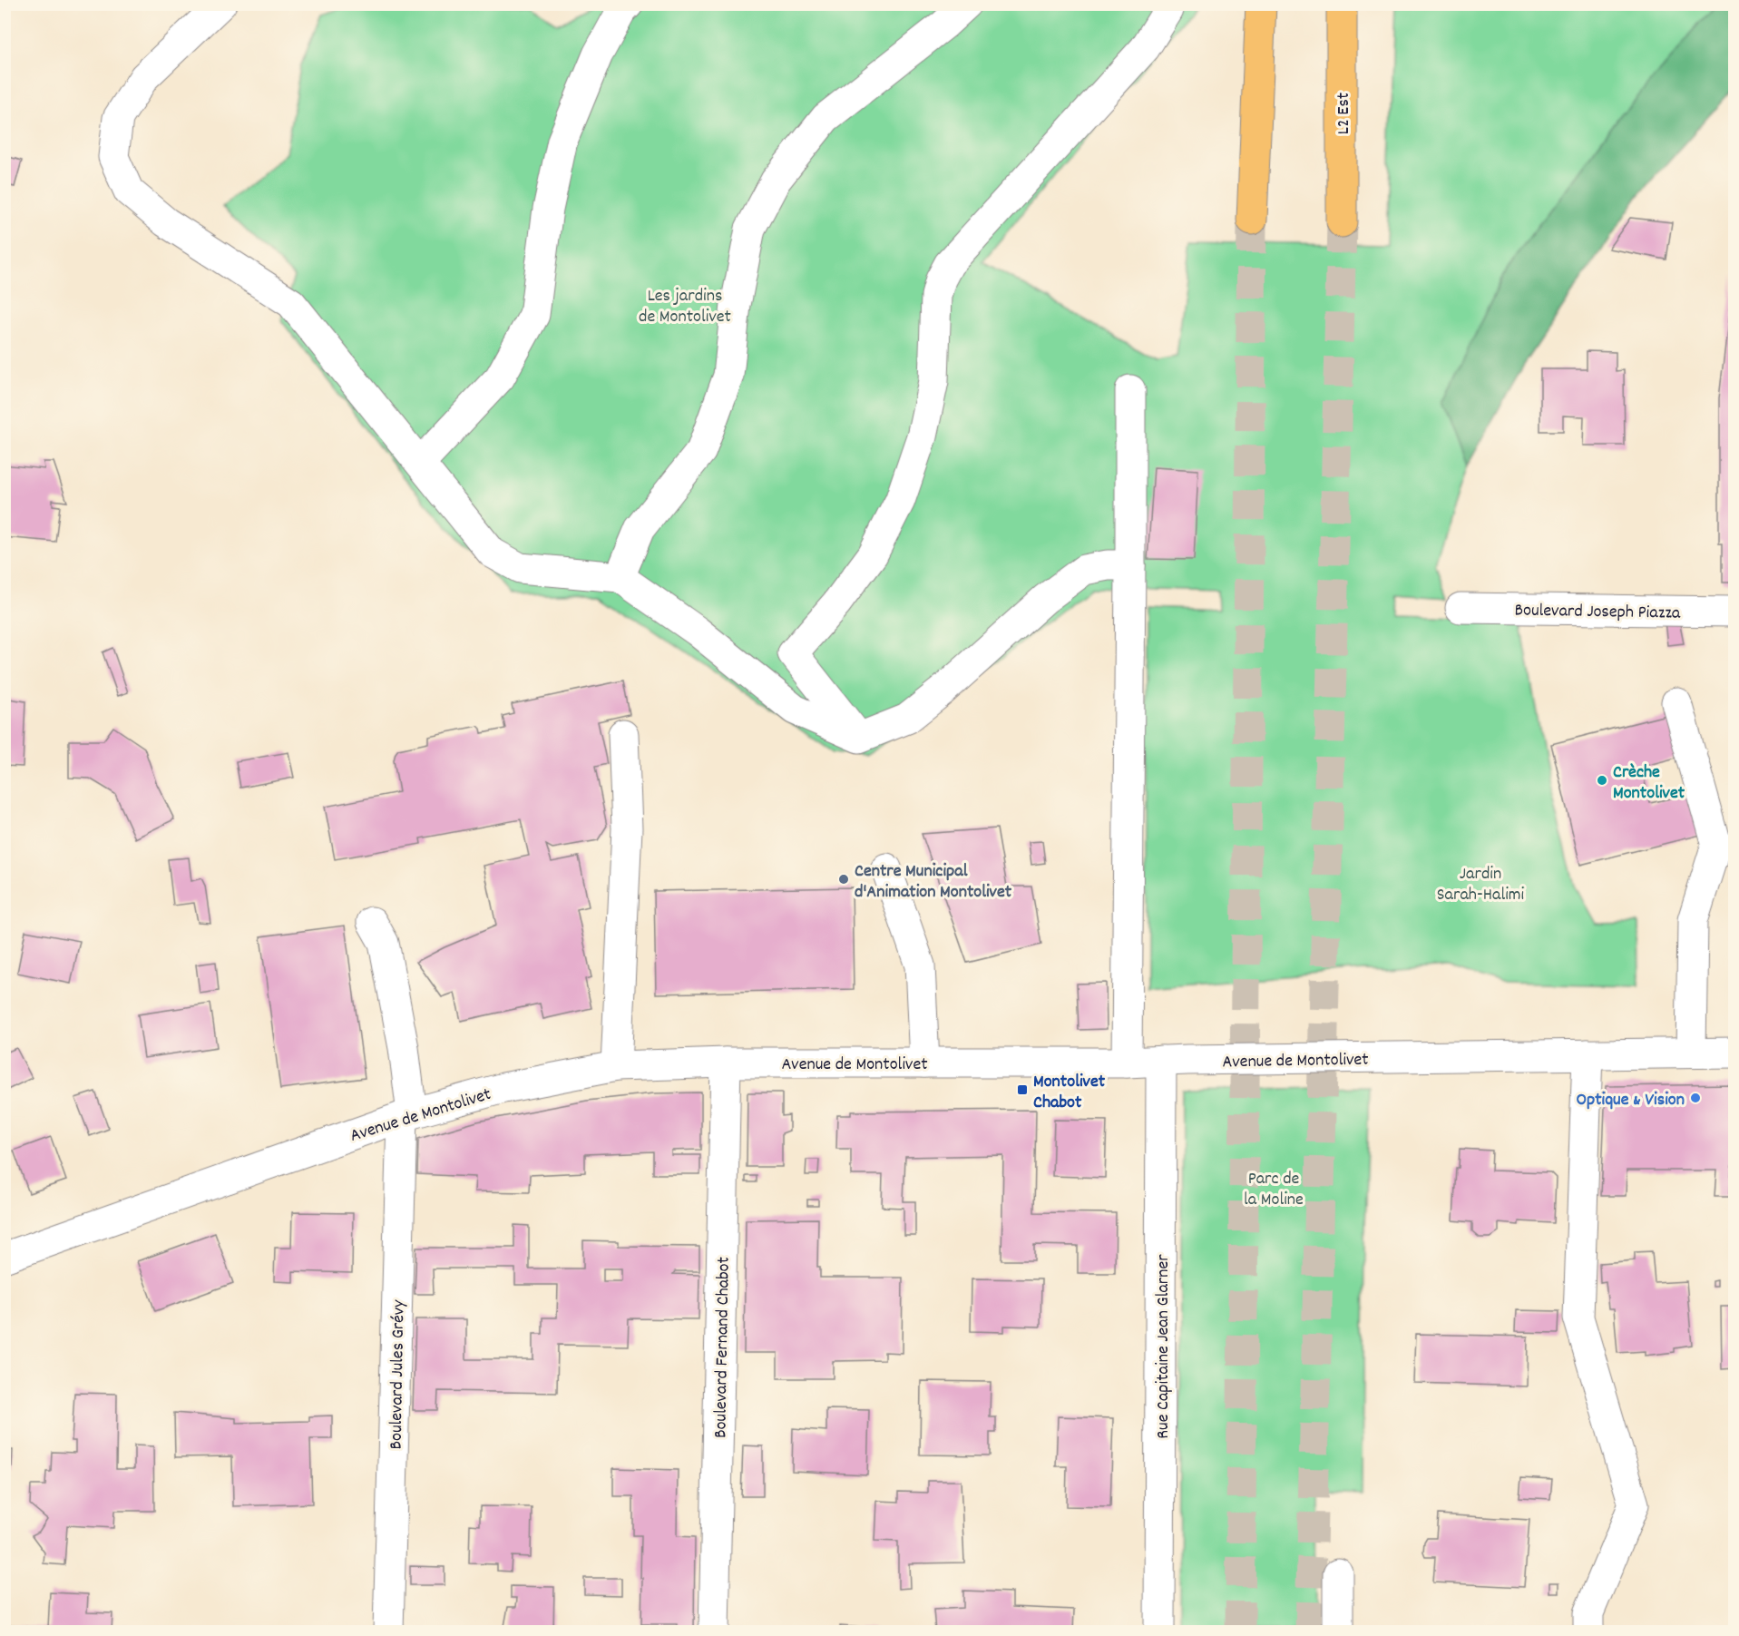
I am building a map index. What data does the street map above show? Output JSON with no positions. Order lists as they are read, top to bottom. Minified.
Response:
{"streets":{"highway":["L2 Est"],"street":["Boulevard Joseph Piazza","Avenue de Montolivet","Rue Capitaine Jean Glarner","Boulevard Fernand Chabot","Boulevard Jules Grévy"]},"crossings":[["Avenue de Montolivet","Rue Capitaine Jean Glarner"],["Avenue de Montolivet","Boulevard Fernand Chabot"],["Avenue de Montolivet","Boulevard Jules Grévy"]],"parks":["Les jardins de Montolivet","Jardin Sarah-Halimi","Parc de la Moline"],"places":{"other":["Crèche Montolivet","Centre Municipal d'Animation Montolivet","Optique & Vision"],"transit":["Montolivet Chabot"]}}
